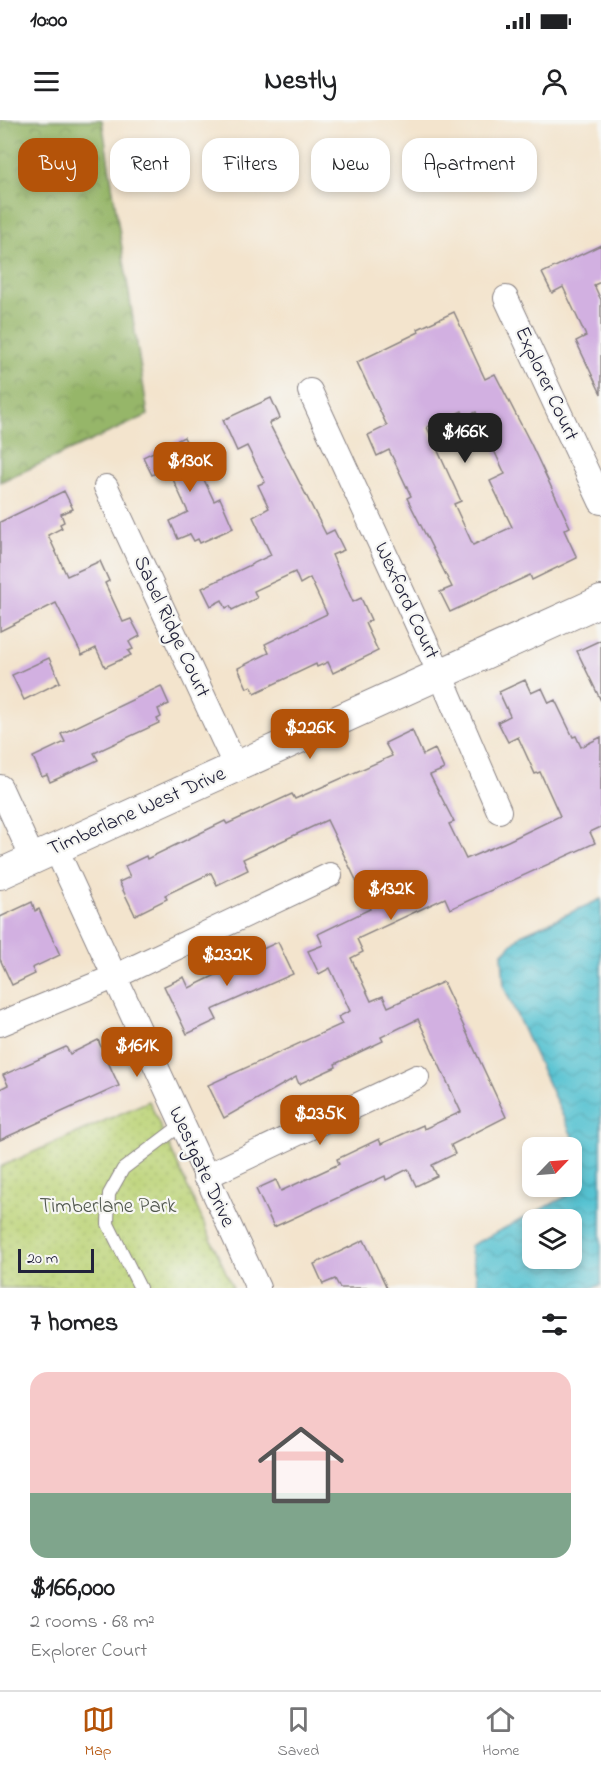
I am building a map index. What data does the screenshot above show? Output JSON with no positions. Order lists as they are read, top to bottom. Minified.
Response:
{"streets":{"street":["Explorer Court","Wexford Court","Sabel Ridge Court","Timberlane West Drive","Westgate Drive"]},"crossings":[["Wexford Court","Timberlane West Drive"],["Sabel Ridge Court","Timberlane West Drive"],["Timberlane West Drive","Westgate Drive"]],"parks":["Timberlane Park"],"scale_bar":"20 m","north":"top right","page":{"status":"10:00","header":"Nestly","chip":["Buy","Rent","Filters","New","Apartment"],"price":["$166K","$130K","$226K","$132K","$232K","$161K","$235K"],"scale":"20 m","heading":"7 homes","list":[{"name":"$166,000","note":"2 rooms · 68 m² · Explorer Court"}],"tabs":["Map","Saved","Home"]}}
